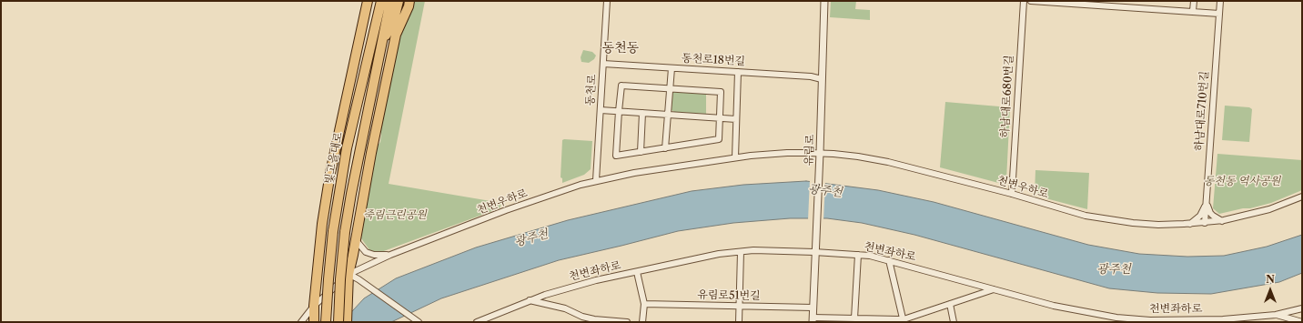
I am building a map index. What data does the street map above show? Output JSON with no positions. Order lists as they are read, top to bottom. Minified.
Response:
{"streets":{"highway":["빛고을대로"],"street":["동천로18번길","동천로","하남대로680번길","하남대로710번길","유림로","천변우하로","천변좌하로","유림로51번길"]},"crossings":[["동천로18번길","동천로"],["동천로18번길","유림로"],["동천로","천변우하로"],["하남대로680번길","천변우하로"],["하남대로710번길","천변우하로"],["유림로","천변우하로"],["유림로","천변좌하로"],["유림로","유림로51번길"]],"districts":["동천동"],"water":["광주천"],"parks":["동천동 역사공원","죽림근린공원"],"north":"top"}
